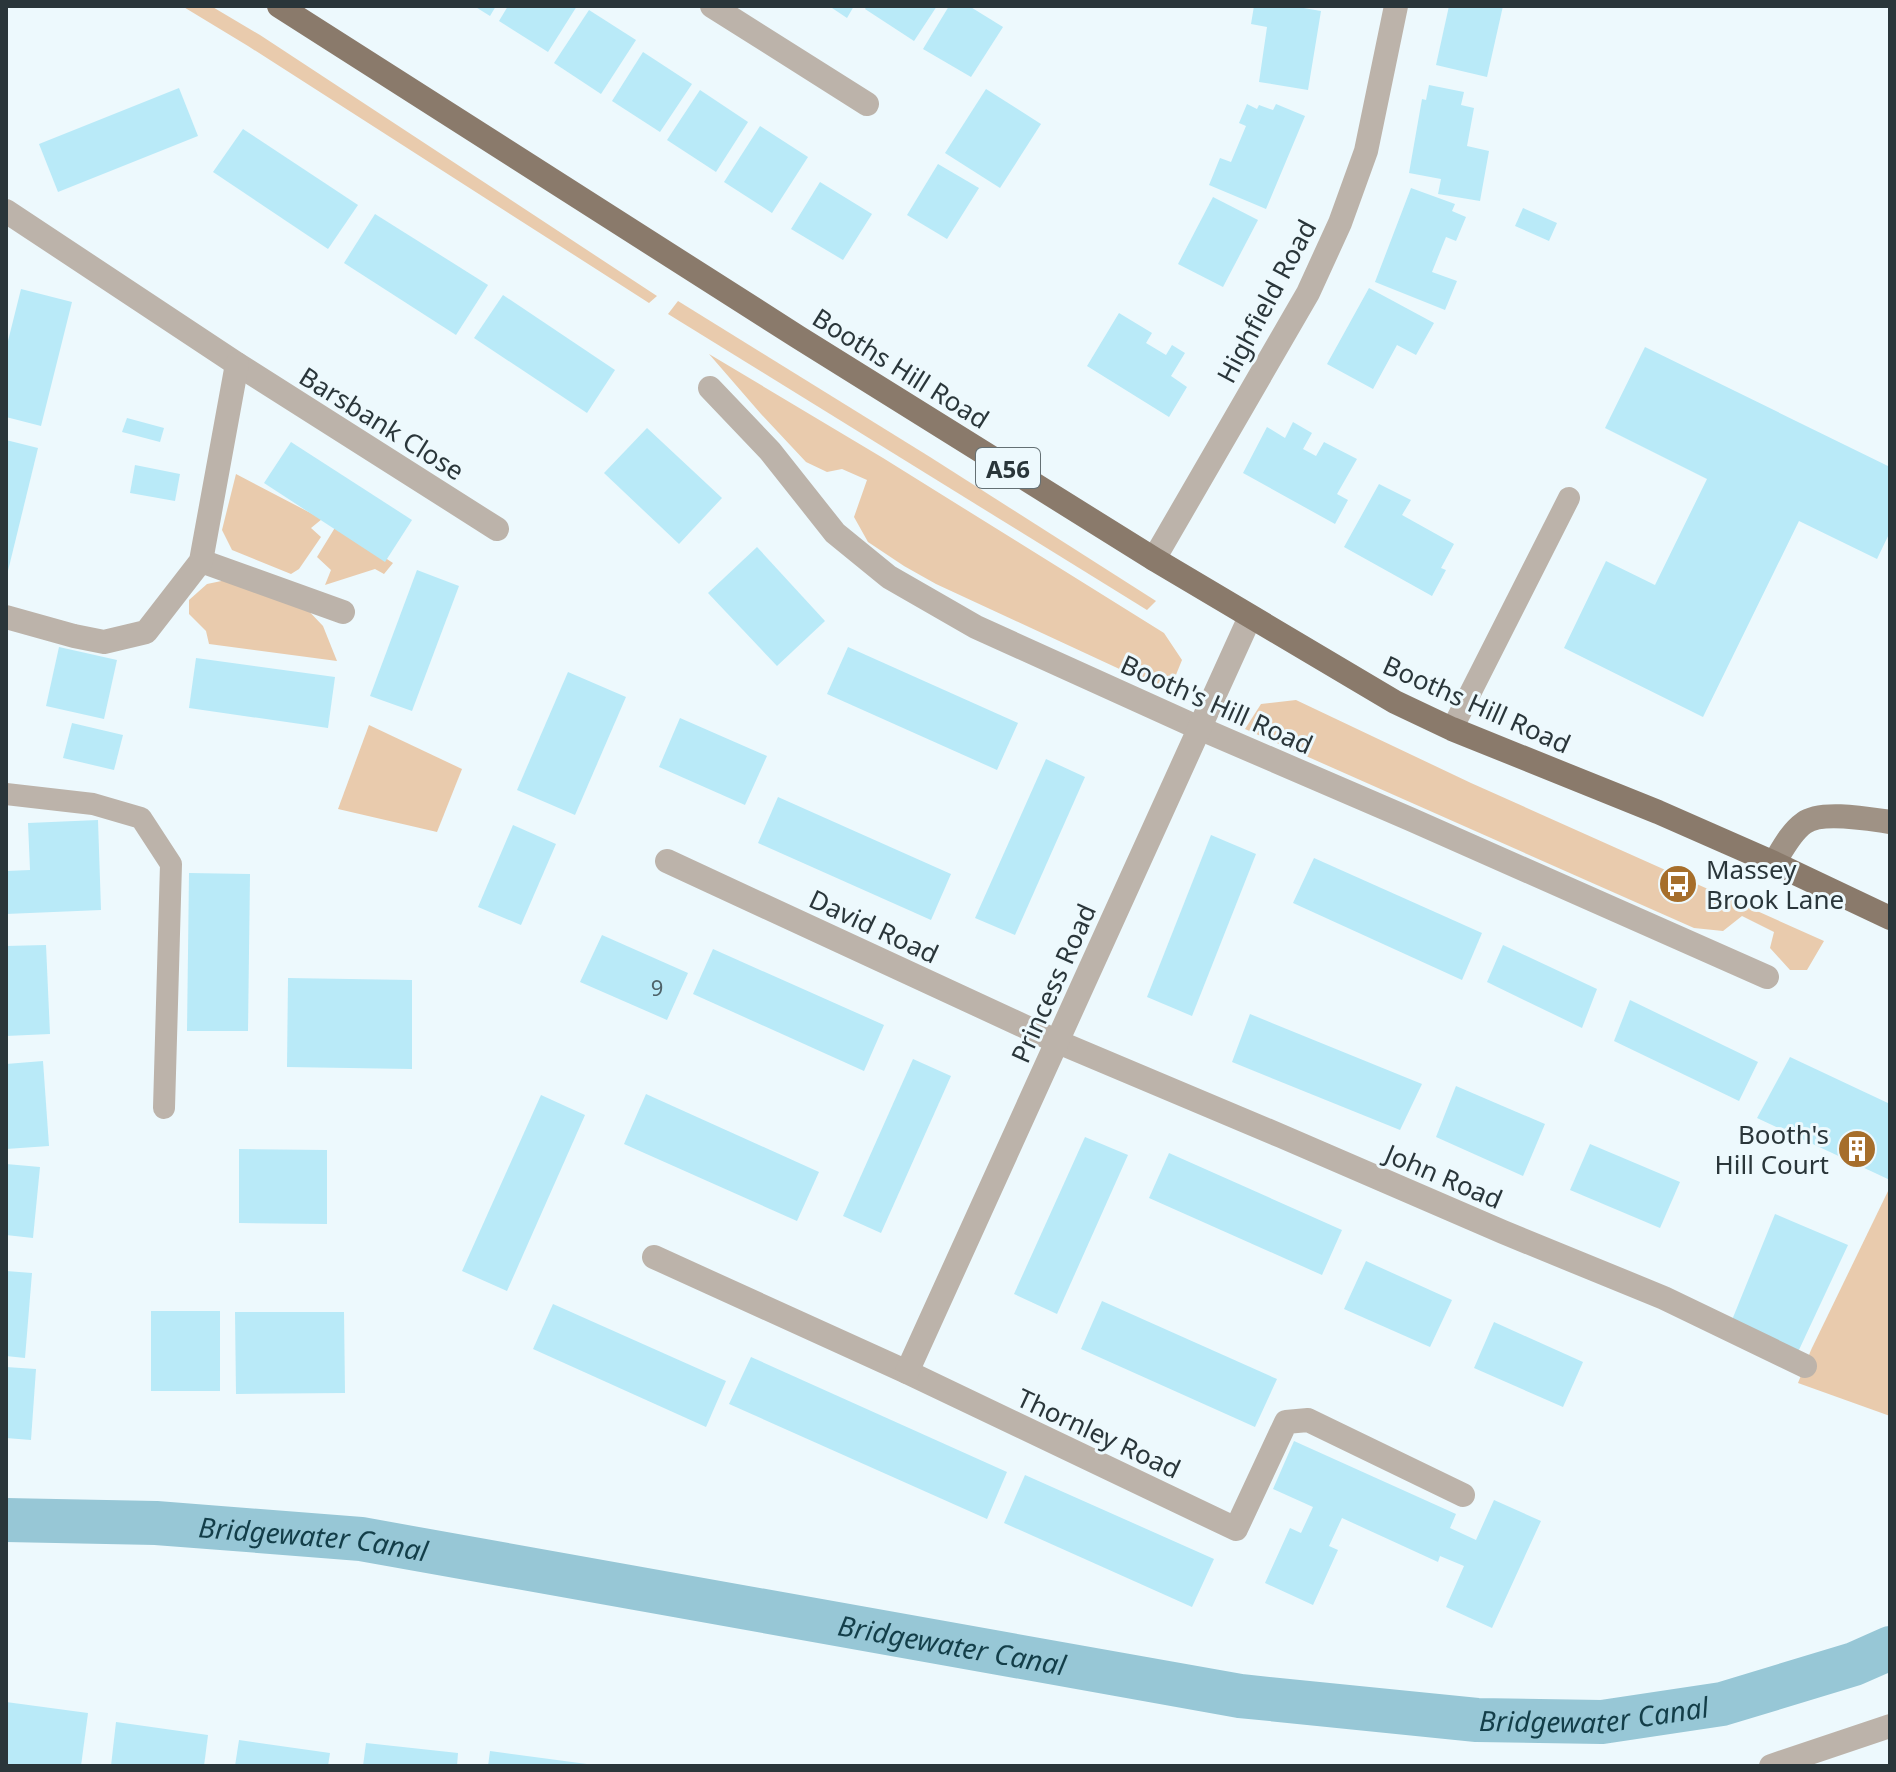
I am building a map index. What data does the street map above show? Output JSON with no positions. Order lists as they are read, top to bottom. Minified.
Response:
{"streets":{"main road":["Booths Hill Road","A56"],"street":["Highfield Road","Barsbank Close","Booth's Hill Road","David Road","Princess Road","John Road","Thornley Road"]},"crossings":[["Highfield Road","Booths Hill Road"],["Booths Hill Road","A56"],["Booths Hill Road","Princess Road"],["Booth's Hill Road","Princess Road"],["David Road","Princess Road"],["David Road","John Road"],["Princess Road","John Road"],["Princess Road","Thornley Road"]],"water":["Bridgewater Canal"],"places":{"bus stop":["Massey Brook Lane"],"building":["Booth's Hill Court"]},"house_numbers":["9"]}
